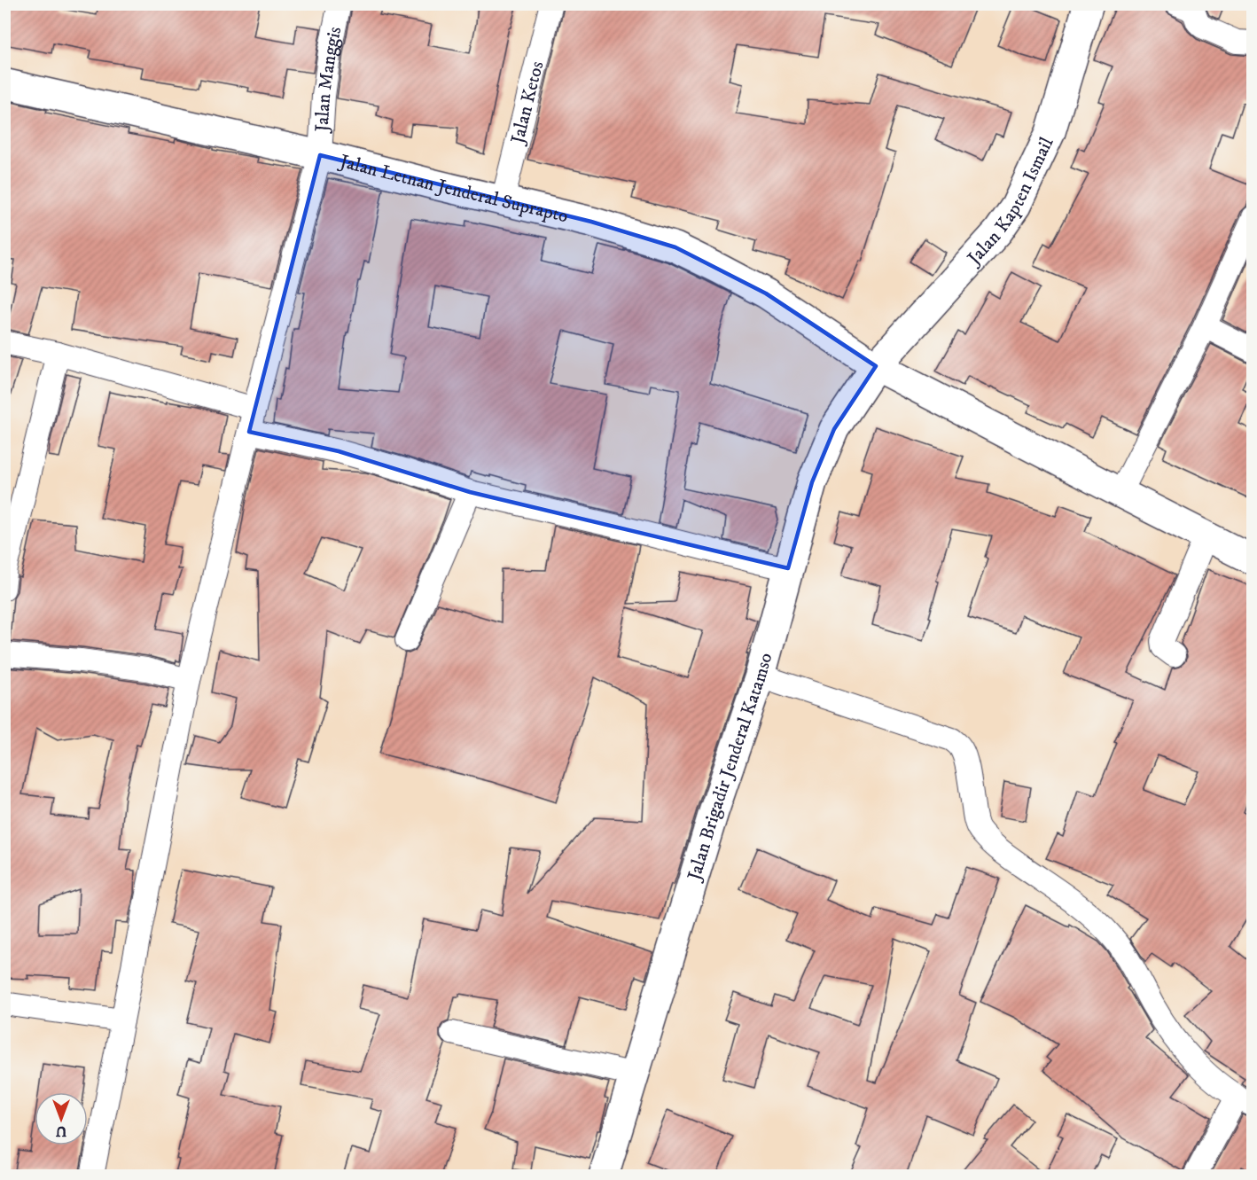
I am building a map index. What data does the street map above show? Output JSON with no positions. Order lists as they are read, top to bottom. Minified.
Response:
{"streets":{"street":["Jalan Manggis","Jalan Ketos","Jalan Letnan Jenderal Suprapto","Jalan Kapten Ismail","Jalan Brigadir Jenderal Katamso"]},"crossings":[["Jalan Manggis","Jalan Letnan Jenderal Suprapto"],["Jalan Ketos","Jalan Letnan Jenderal Suprapto"],["Jalan Letnan Jenderal Suprapto","Jalan Kapten Ismail"],["Jalan Letnan Jenderal Suprapto","Jalan Brigadir Jenderal Katamso"],["Jalan Kapten Ismail","Jalan Brigadir Jenderal Katamso"]],"north":"bottom"}
